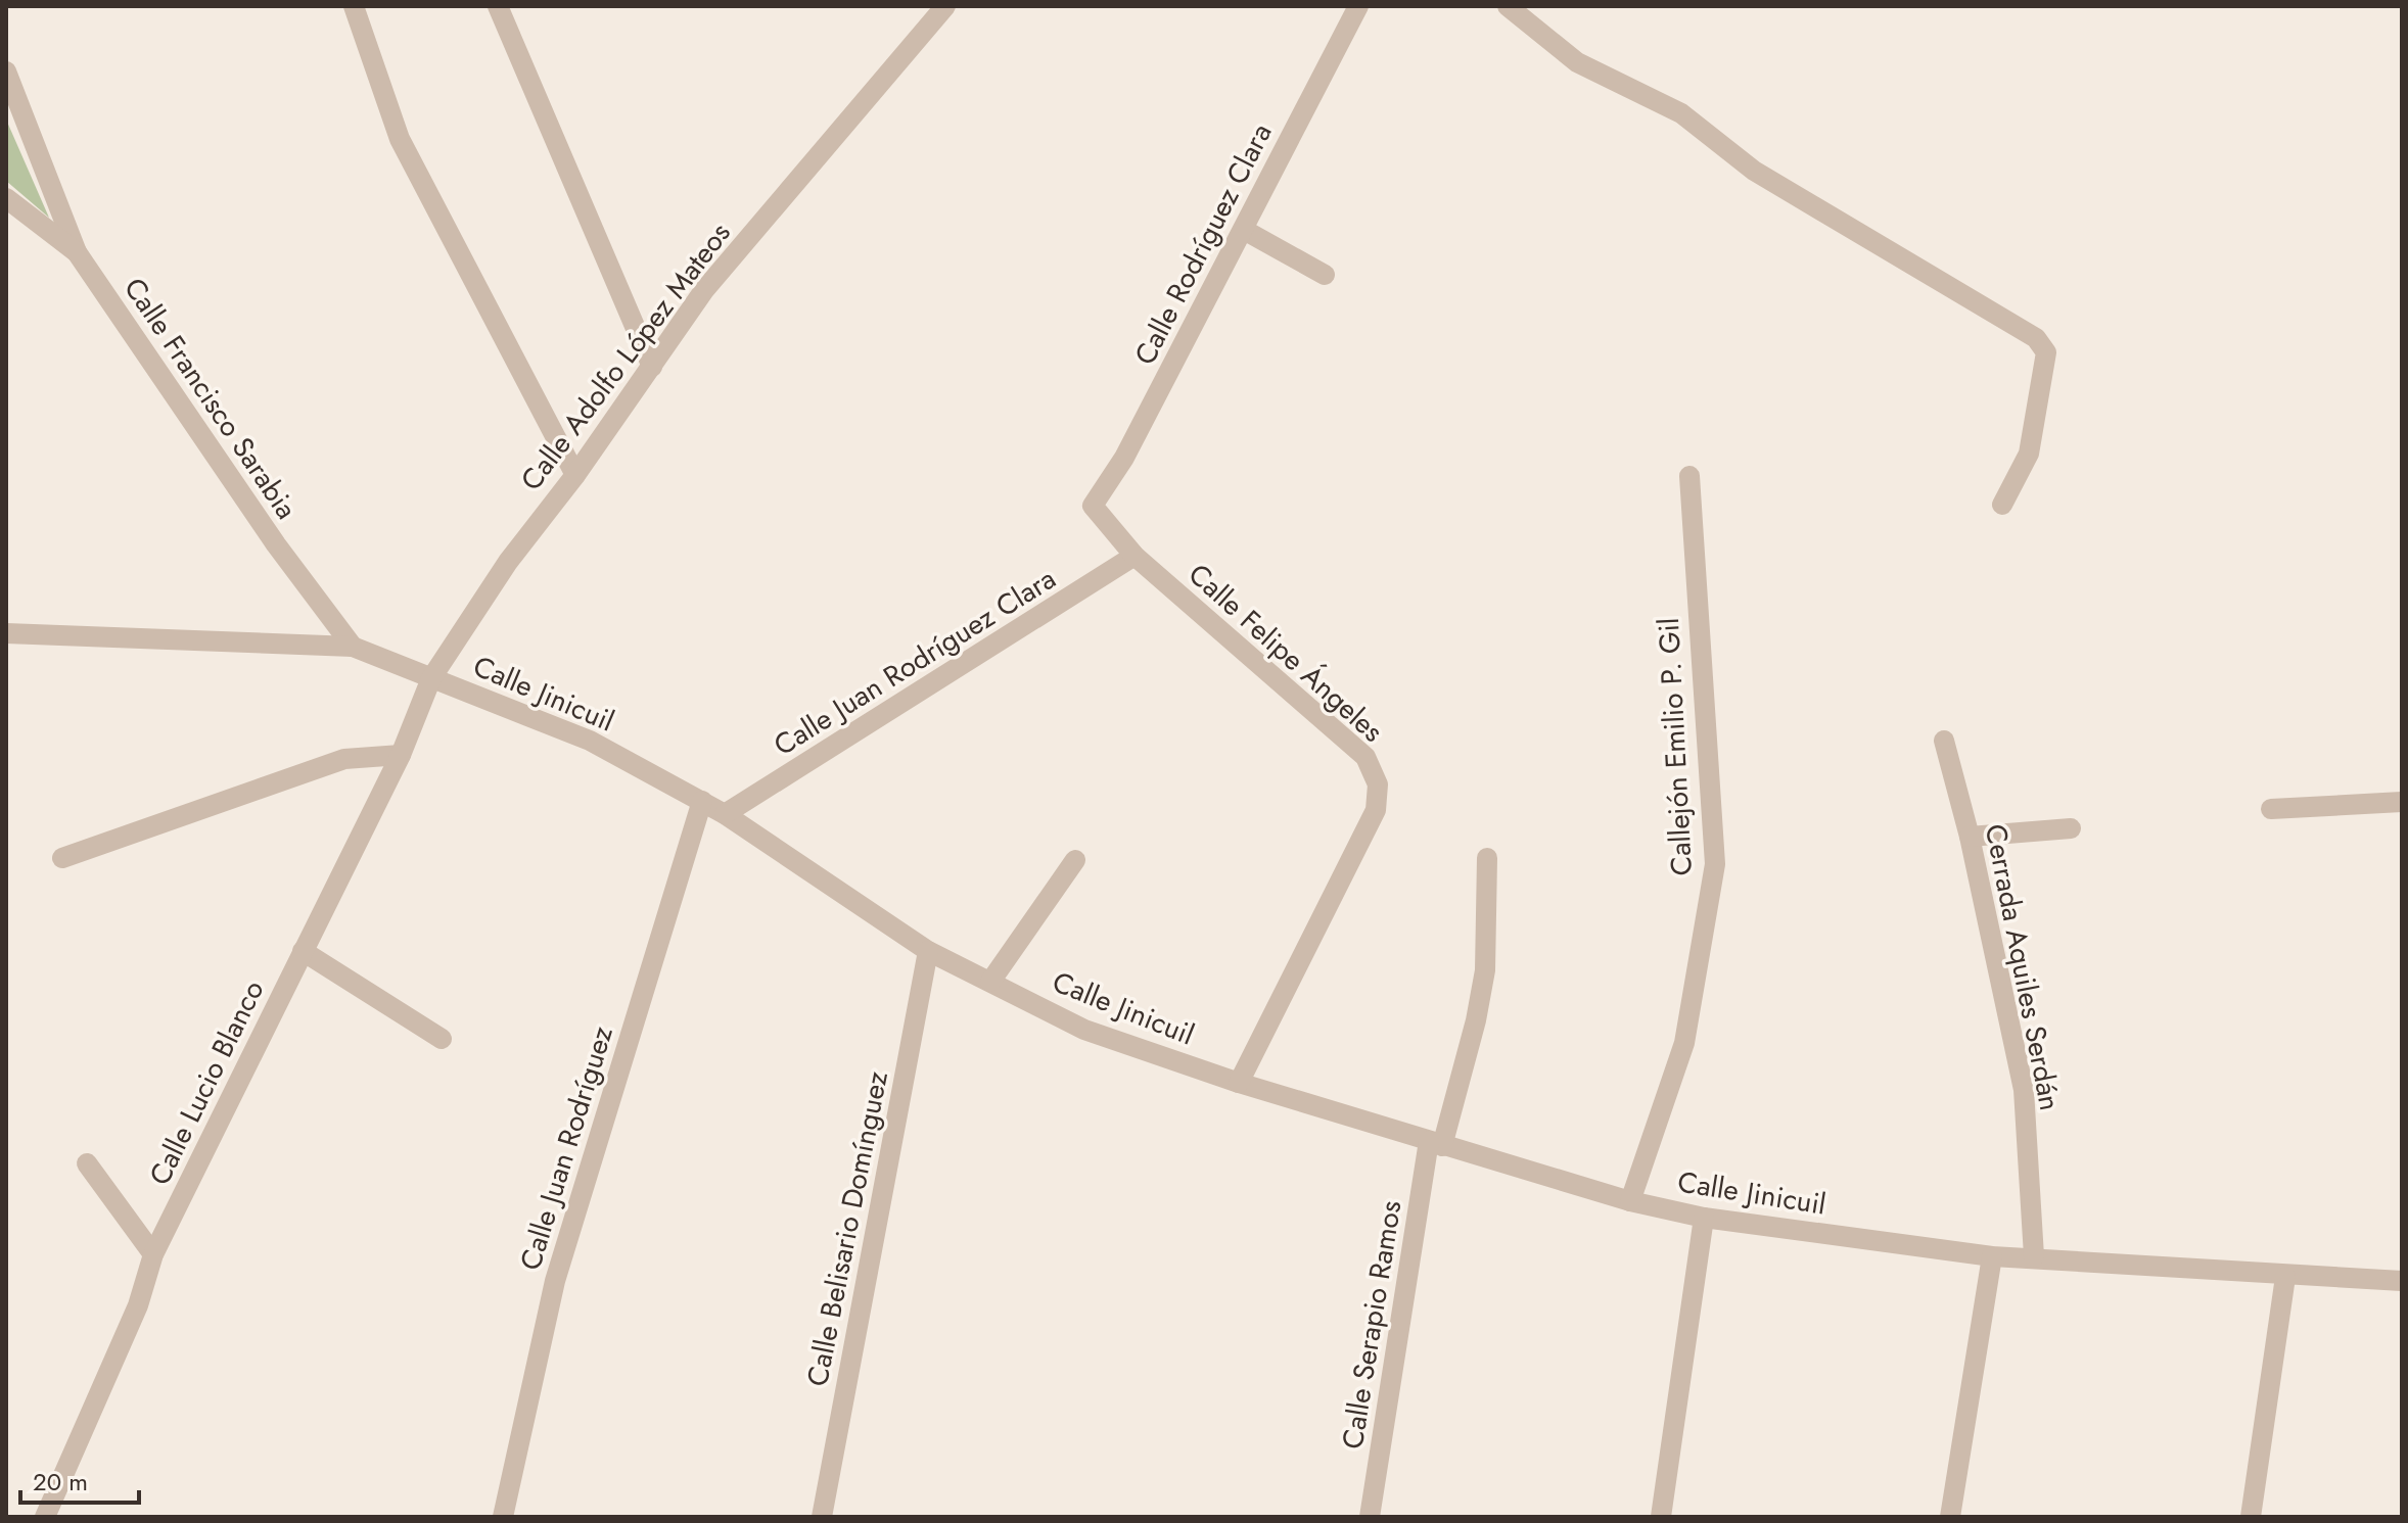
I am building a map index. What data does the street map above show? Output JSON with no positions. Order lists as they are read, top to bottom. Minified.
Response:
{"streets":{"street":["Calle Rodríguez Clara","Calle Adolfo López Mateos","Calle Francisco Sarabia","Calle Felipe Ángeles","Calle Juan Rodríguez Clara","Calle Jinicuil","Callejón Emilio P. Gil","Cerrada Aquiles Serdán","Calle Lucio Blanco","Calle Juan Rodríguez","Calle Belisario Domínguez","Calle Serapio Ramos"]},"crossings":[["Calle Rodríguez Clara","Calle Felipe Ángeles"],["Calle Adolfo López Mateos","Calle Jinicuil"],["Calle Adolfo López Mateos","Calle Lucio Blanco"],["Calle Francisco Sarabia","Calle Jinicuil"],["Calle Felipe Ángeles","Calle Juan Rodríguez Clara"],["Calle Felipe Ángeles","Calle Jinicuil"],["Calle Juan Rodríguez Clara","Calle Jinicuil"],["Calle Jinicuil","Callejón Emilio P. Gil"],["Calle Jinicuil","Cerrada Aquiles Serdán"],["Calle Jinicuil","Calle Lucio Blanco"],["Calle Jinicuil","Calle Juan Rodríguez"],["Calle Jinicuil","Calle Belisario Domínguez"],["Calle Jinicuil","Calle Serapio Ramos"]],"scale_bar":"20 m"}
